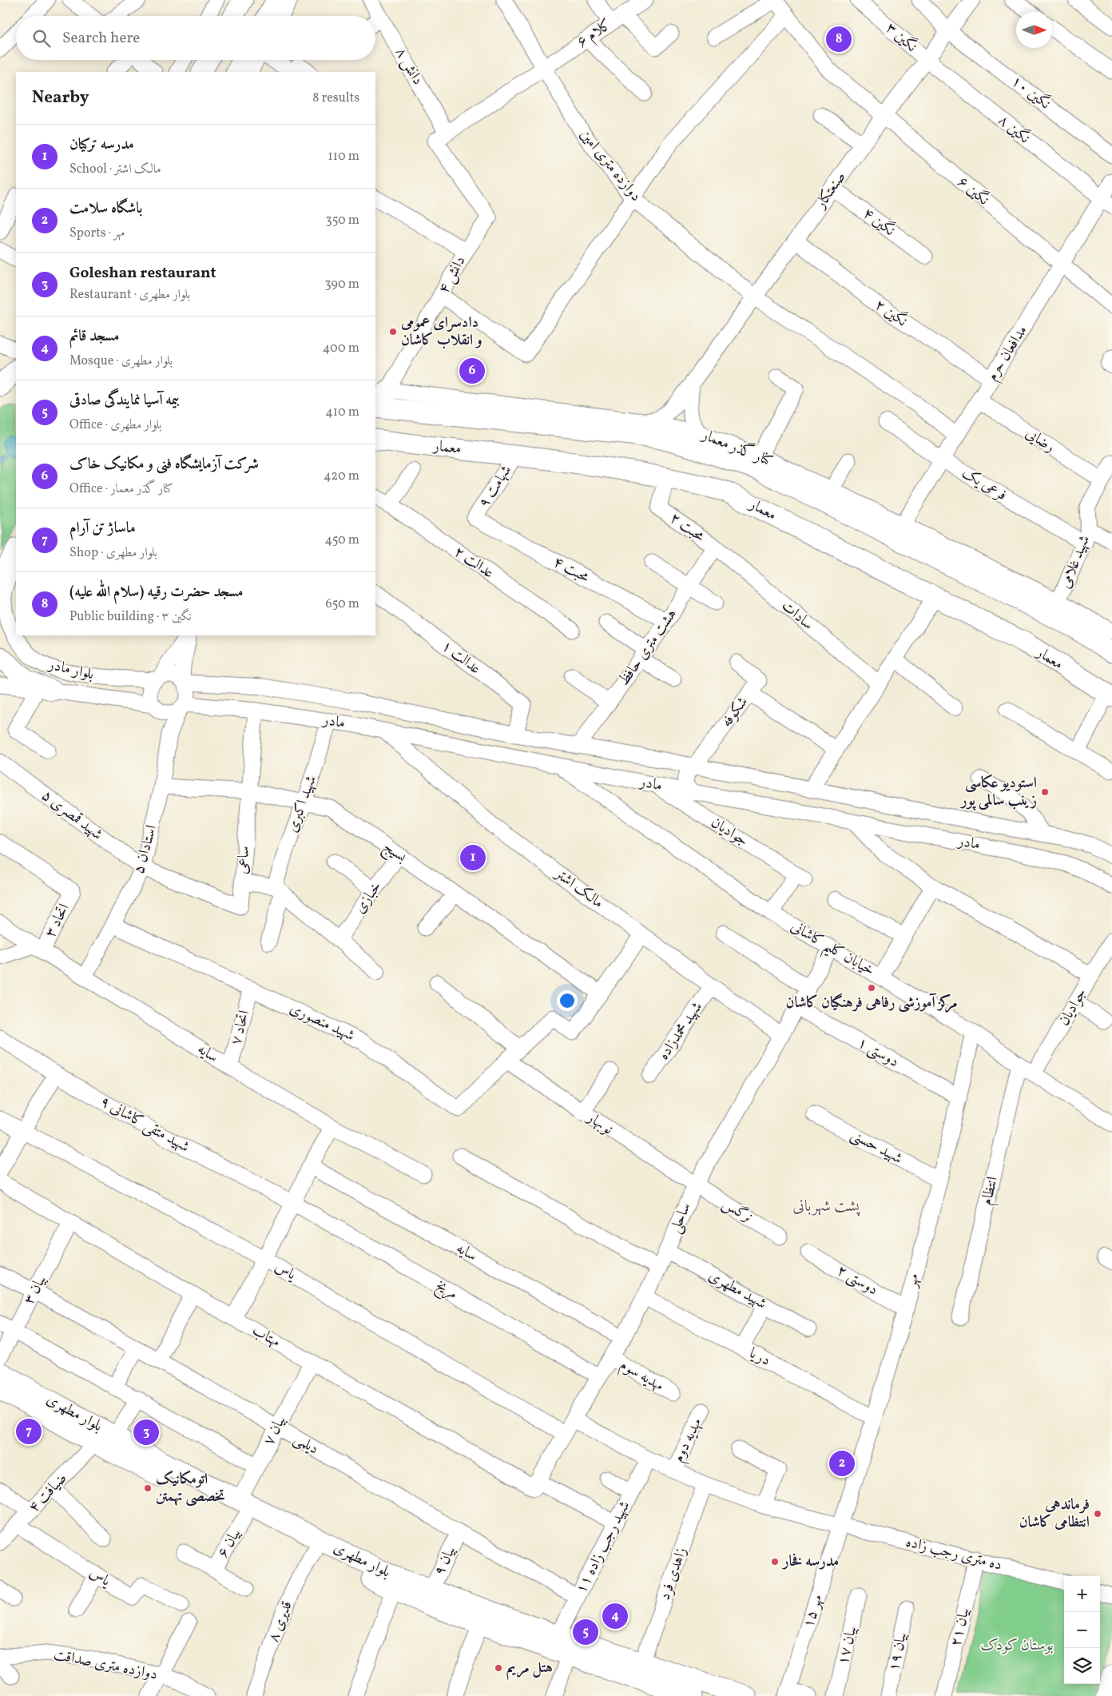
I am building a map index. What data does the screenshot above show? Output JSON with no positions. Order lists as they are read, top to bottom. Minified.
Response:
{"streets":{"main road":["معمار","بلوار مطهری"],"street":["کلام ۶","نگین ۳","دانش ۸","نگین ۱۰","نگین ۸","دوازده متری امین","صنعتکار","نگین ۶","نگین ۴","دانش ۴","نگین ۲","مدافعان حرم","رضایی","کنار گذر معمار","فرعی یک","شهامت ۹","محبت ۲","شهید غلامی","عدالت ۲","محبت ۴","سادات","هشت متری حافظ","عدالت ۱","بلوار مادر","شکوفه","مادر","شهید اکبری","شهید قمصری ۵","جوادیان","استادان ۵","بسیج","ساعی","مالک اشتر","خبازی","اتحاد ۳","خیابان کلیم کاشانی","شهید منصوری","اتحاد ۷","شهید محمدزاده","دوستی ۱","سایه","نوبهار","شهید متقی کاشانی ۹","شهید حسنی","انتظام","نرگس","ساحلی","یاس","دوستی ۲","مهر","بیان ۳","مریخ","شهید مطهری","مهتاب","دریا","مهدیه سوم","بیان ۷","مهدیه دوم","دیلمی","ضیافت ۴","بیان ۶","شهید رجب زاده ۱۱","ده متری رجب زاده","بیان ۹","زاهدی فرد","مهر ۱۵","قدیری ۸","بیان ۲۱","بیان ۱۷","بیان ۱۹","دوازده متری صداقت"]},"crossings":[["کلام ۶","دانش ۸"],["کلام ۶","دوازده متری امین"],["نگین ۳","نگین ۸"],["نگین ۳","صنعتکار"],["نگین ۱۰","صنعتکار"],["نگین ۸","صنعتکار"],["نگین ۸","مدافعان حرم"],["دوازده متری امین","صنعتکار"],["دوازده متری امین","مدافعان حرم"],["صنعتکار","نگین ۶"],["صنعتکار","نگین ۴"],["صنعتکار","نگین ۲"],["صنعتکار","کنار گذر معمار"],["نگین ۶","مدافعان حرم"],["دانش ۴","کنار گذر معمار"],["نگین ۲","مدافعان حرم"],["مدافعان حرم","رضایی"],["مدافعان حرم","کنار گذر معمار"],["مدافعان حرم","فرعی یک"],["رضایی","شهید غلامی"],["معمار","شهامت ۹"],["معمار","محبت ۲"],["کنار گذر معمار","شهید غلامی"],["فرعی یک","شهید غلامی"],["شهامت ۹","محبت ۴"],["محبت ۲","سادات"],["محبت ۲","هشت متری حافظ"],["محبت ۴","هشت متری حافظ"],["سادات","هشت متری حافظ"],["هشت متری حافظ","مادر"],["عدالت ۱","مادر"],["بلوار مادر","مادر"],["بلوار مادر","استادان ۵"],["شکوفه","مادر"],["مادر","شهید اکبری"],["مادر","جوادیان"],["مادر","استادان ۵"],["مادر","ساعی"],["مادر","مالک اشتر"],["مادر","خیابان کلیم کاشانی"],["شهید اکبری","بسیج"],["شهید قمصری ۵","استادان ۵"],["شهید قمصری ۵","ساعی"],["جوادیان","خیابان کلیم کاشانی"],["استادان ۵","بسیج"],["استادان ۵","ساعی"],["استادان ۵","شهید منصوری"],["استادان ۵","سایه"],["بسیج","ساعی"],["بسیج","خبازی"],["مالک اشتر","شهید محمدزاده"],["مالک اشتر","ساحلی"],["اتحاد ۳","سایه"],["خیابان کلیم کاشانی","انتظام"],["خیابان کلیم کاشانی","ساحلی"],["خیابان کلیم کاشانی","مهر"],["شهید منصوری","اتحاد ۷"],["شهید منصوری","نوبهار"],["اتحاد ۷","سایه"],["دوستی ۱","ساحلی"],["دوستی ۱","مهر"],["سایه","ساحلی"],["نوبهار","نرگس"],["نوبهار","ساحلی"],["شهید متقی کاشانی ۹","مریخ"],["شهید حسنی","مهر"],["نرگس","ساحلی"],["ساحلی","یاس"],["ساحلی","مریخ"],["ساحلی","شهید مطهری"],["ساحلی","مهتاب"],["ساحلی","دریا"],["ساحلی","مهدیه سوم"],["ساحلی","ده متری رجب زاده"],["یاس","ضیافت ۴"],["دوستی ۲","مهر"],["مهر","دریا"],["مهر","ده متری رجب زاده"],["مهر","مهر ۱۵"],["بیان ۳","مهتاب"],["بیان ۳","دیلمی"],["مهتاب","بیان ۷"],["مهتاب","شهید رجب زاده ۱۱"],["بلوار مطهری","بیان ۷"],["بلوار مطهری","ضیافت ۴"],["بلوار مطهری","بیان ۶"],["بلوار مطهری","شهید رجب زاده ۱۱"],["بلوار مطهری","بیان ۹"],["بلوار مطهری","زاهدی فرد"],["بلوار مطهری","قدیری ۸"],["بیان ۷","دیلمی"],["بیان ۷","بیان ۶"],["مهدیه دوم","ده متری رجب زاده"],["دیلمی","شهید رجب زاده ۱۱"],["دیلمی","بیان ۹"],["شهید رجب زاده ۱۱","ده متری رجب زاده"],["ده متری رجب زاده","زاهدی فرد"],["ده متری رجب زاده","مهر ۱۵"],["ده متری رجب زاده","بیان ۲۱"]],"districts":["پشت شهربانی"],"parks":["بوستان کودک"],"places":["دادسرای عمومی و انقلاب کاشان","استودیو عکاسی زینب سالمی پور","مرکز آموزشی رفاهی فرهنگیان کاشان","اتومکانیک تخصصی تهمتن","فرماندهی انتظامی کاشان","مدرسه فخار","هتل مریم"],"north":"right","page":{"search":"Search here","pins":["8","6","1","7","3","2","4","5"],"heading":["Nearby","8 results"],"list":[{"mark":"1","name":"مدرسه ترکیان","note":"School · مالک اشتر","value":"110 m"},{"mark":"2","name":"باشگاه سلامت","note":"Sports · مهر","value":"350 m"},{"mark":"3","name":"Goleshan restaurant","note":"Restaurant · بلوار مطهری","value":"390 m"},{"mark":"4","name":"مسجد قائم","note":"Mosque · بلوار مطهری","value":"400 m"},{"mark":"5","name":"بیمه آسیا نمایندگی صادقی","note":"Office · بلوار مطهری","value":"410 m"},{"mark":"6","name":"شرکت آزمایشگاه فنی و مکانیک خاک","note":"Office · کنار گذر معمار","value":"420 m"},{"mark":"7","name":"ماساژ تن آرام","note":"Shop · بلوار مطهری","value":"450 m"},{"mark":"8","name":"مسجد حضرت رقیه (سلام الله علیه)","note":"Public building · نگین ۳","value":"650 m"}],"map_buttons":["+","−"]}}
